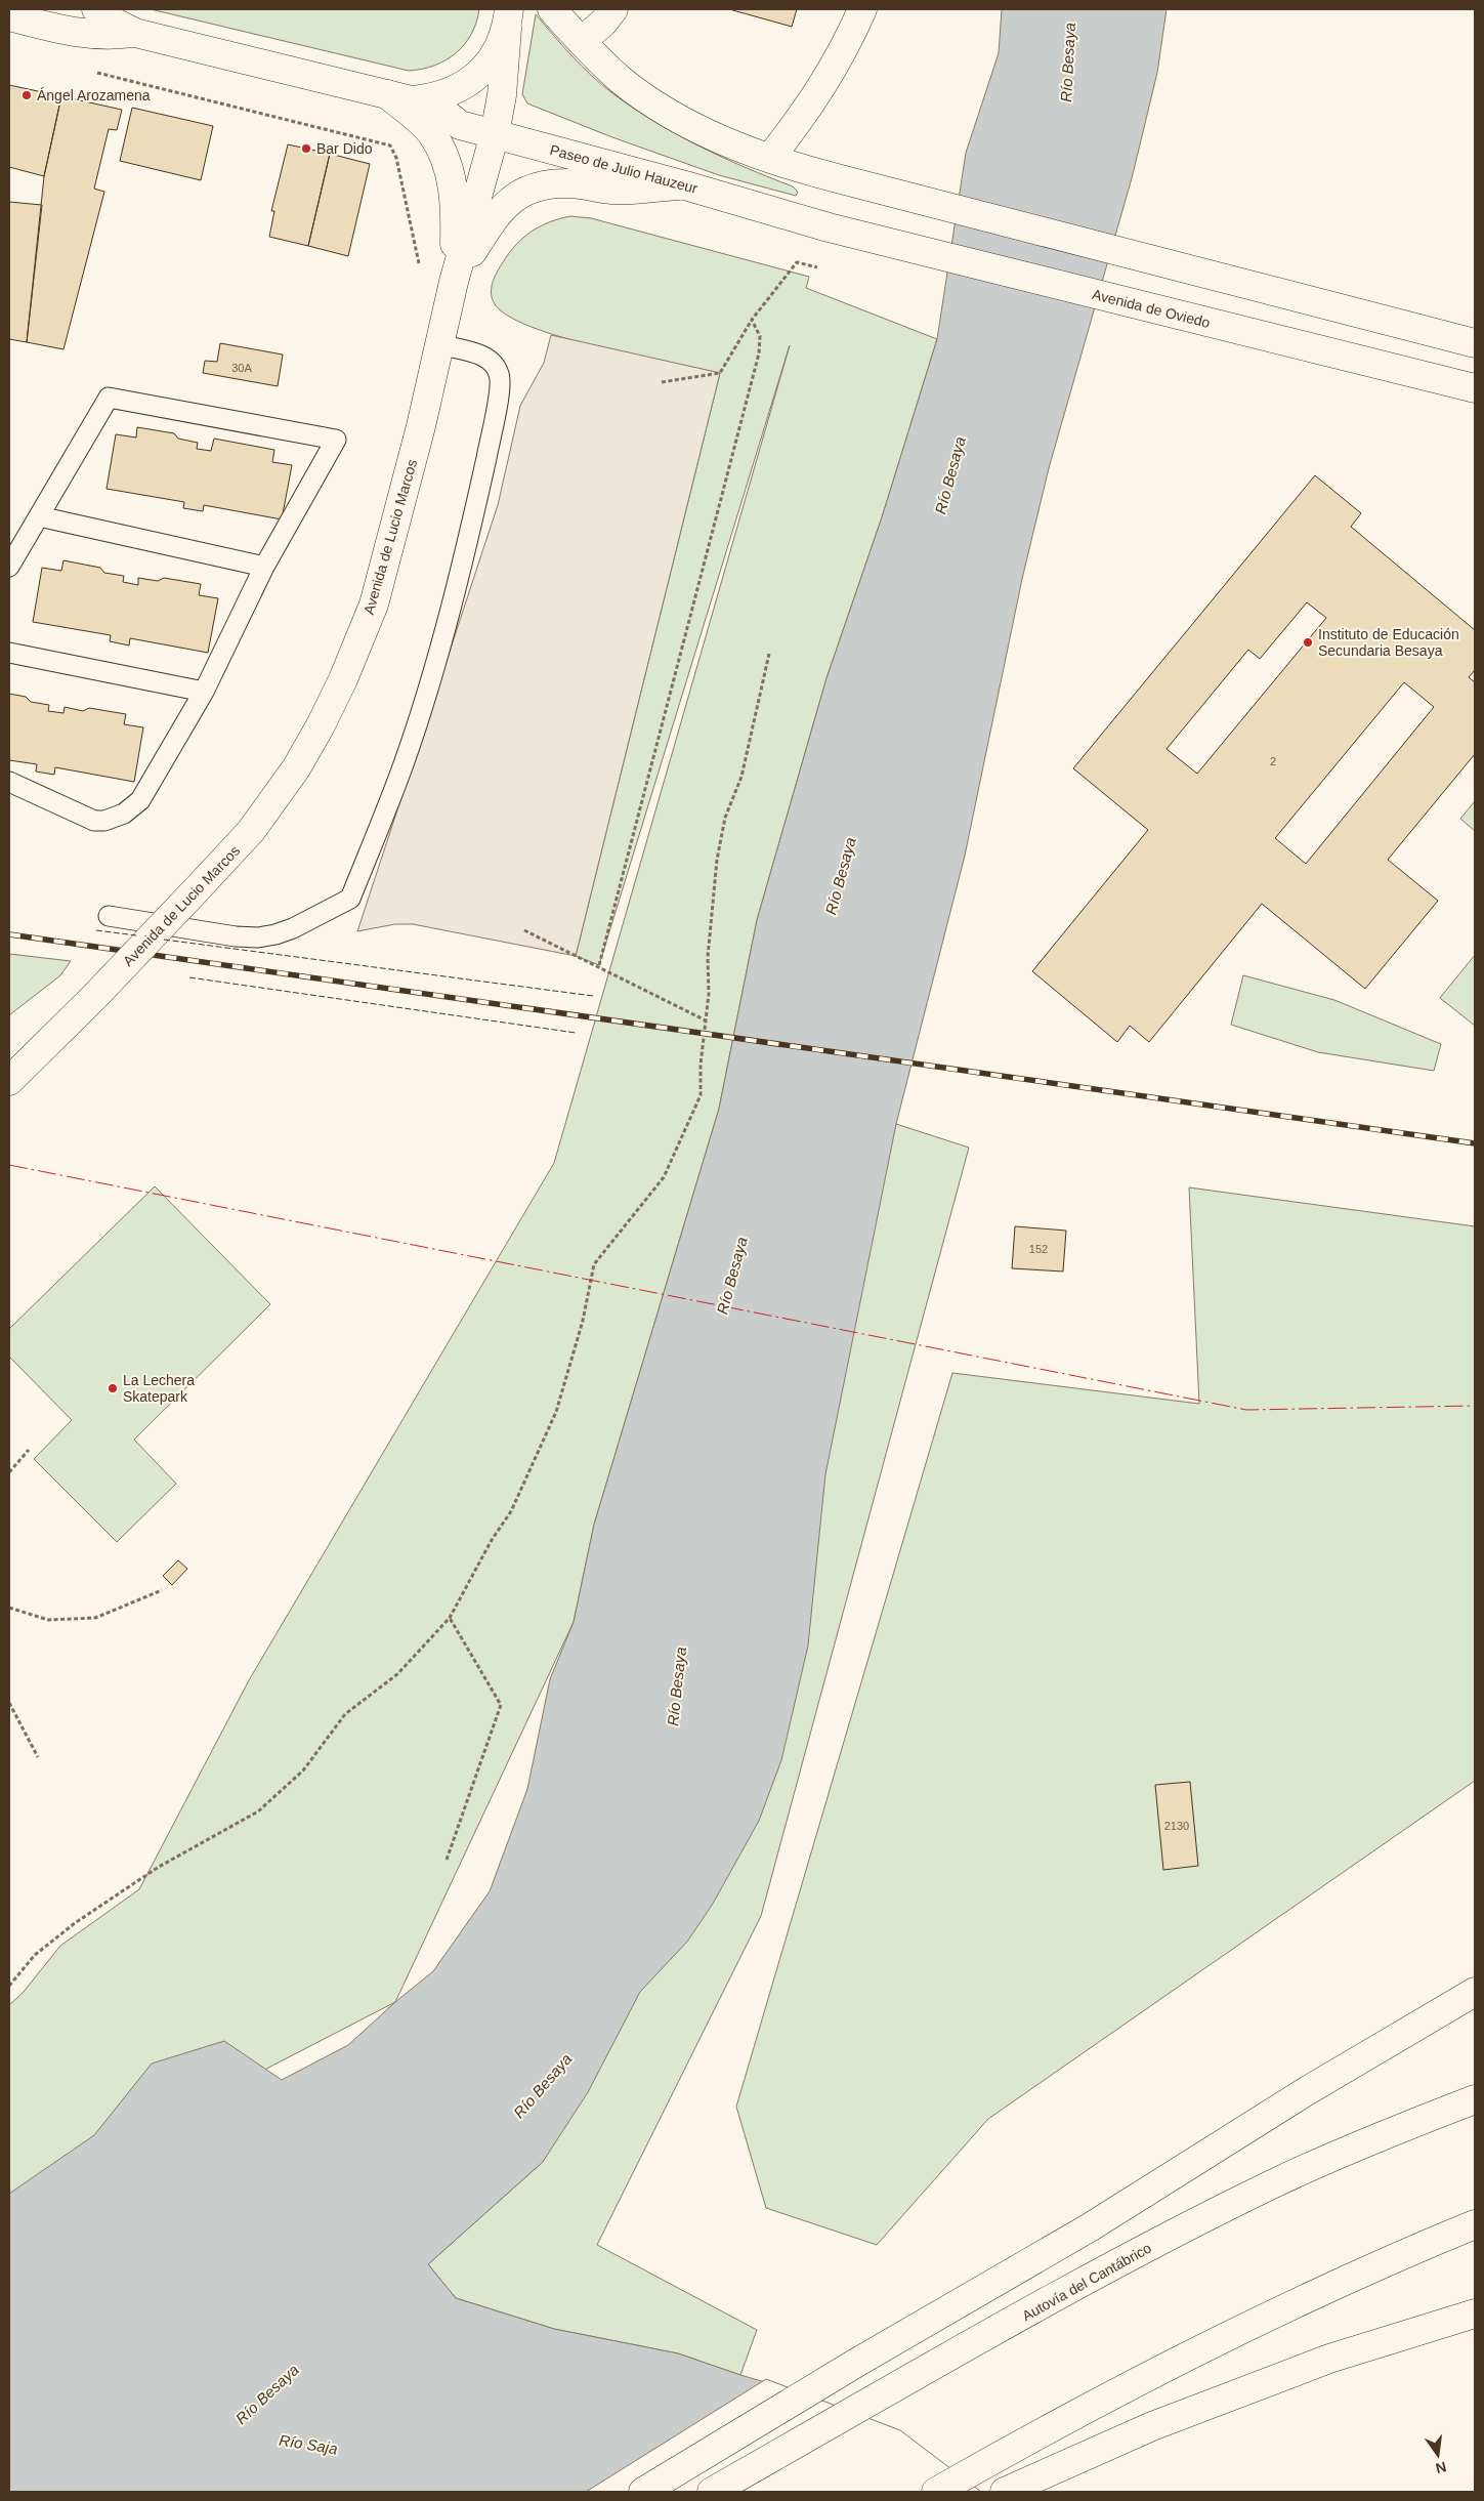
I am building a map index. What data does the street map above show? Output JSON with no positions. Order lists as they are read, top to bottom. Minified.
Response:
{"streets":{"main road":["Paseo de Julio Hauzeur","Avenida de Oviedo","Avenida de Lucio Marcos","Autovía del Cantábrico"]},"crossings":[["Paseo de Julio Hauzeur","Avenida de Oviedo"],["Paseo de Julio Hauzeur","Avenida de Lucio Marcos"]],"water":["Río Besaya","Río Saja"],"places":["Ángel Arozamena","Bar Dido","Instituto de Educación Secundaria Besaya","La Lechera Skatepark"],"house_numbers":["30A","2","152","2130"],"north":"bottom"}
